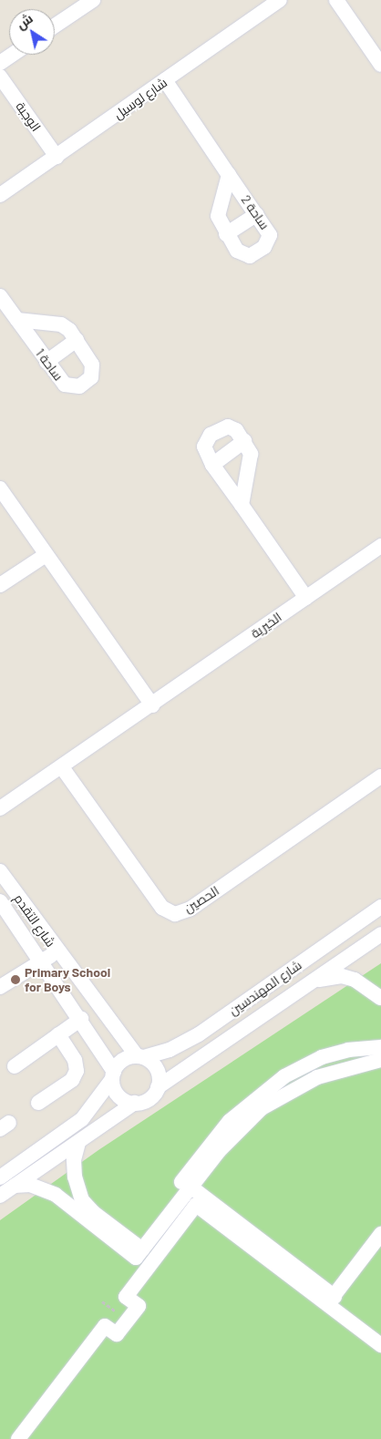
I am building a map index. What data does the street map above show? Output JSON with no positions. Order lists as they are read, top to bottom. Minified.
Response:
{"streets":{"street":["شارع لوسيل","الوجبة","ساحة 2","ساحة 1","الخيرية","الحصين","شارع التقدم","شارع المهندسين"]},"crossings":[["شارع لوسيل","الوجبة"],["شارع لوسيل","ساحة 2"],["الخيرية","الحصين"],["شارع التقدم","شارع المهندسين"]],"places":["Primary School for Boys"],"north":"top left"}
